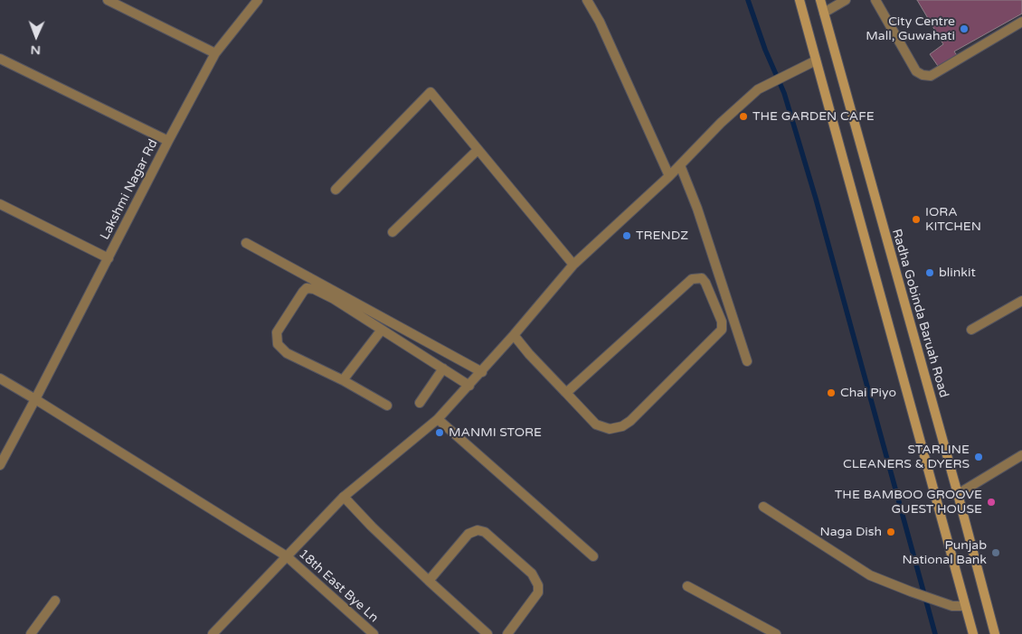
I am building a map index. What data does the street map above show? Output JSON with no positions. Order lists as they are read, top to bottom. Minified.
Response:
{"streets":{"main road":["Radha Gobinda Baruah Road"],"street":["Lakshmi Nagar Rd","18th East Bye Ln"]},"crossings":[["Lakshmi Nagar Rd","18th East Bye Ln"]],"places":["City Centre Mall, Guwahati","THE GARDEN CAFE","IORA KITCHEN","TRENDZ","blinkit","Chai Piyo","MANMI STORE","STARLINE CLEANERS & DYERS","THE BAMBOO GROOVE GUEST HOUSE","Naga Dish","Punjab National Bank"],"north":"bottom"}
